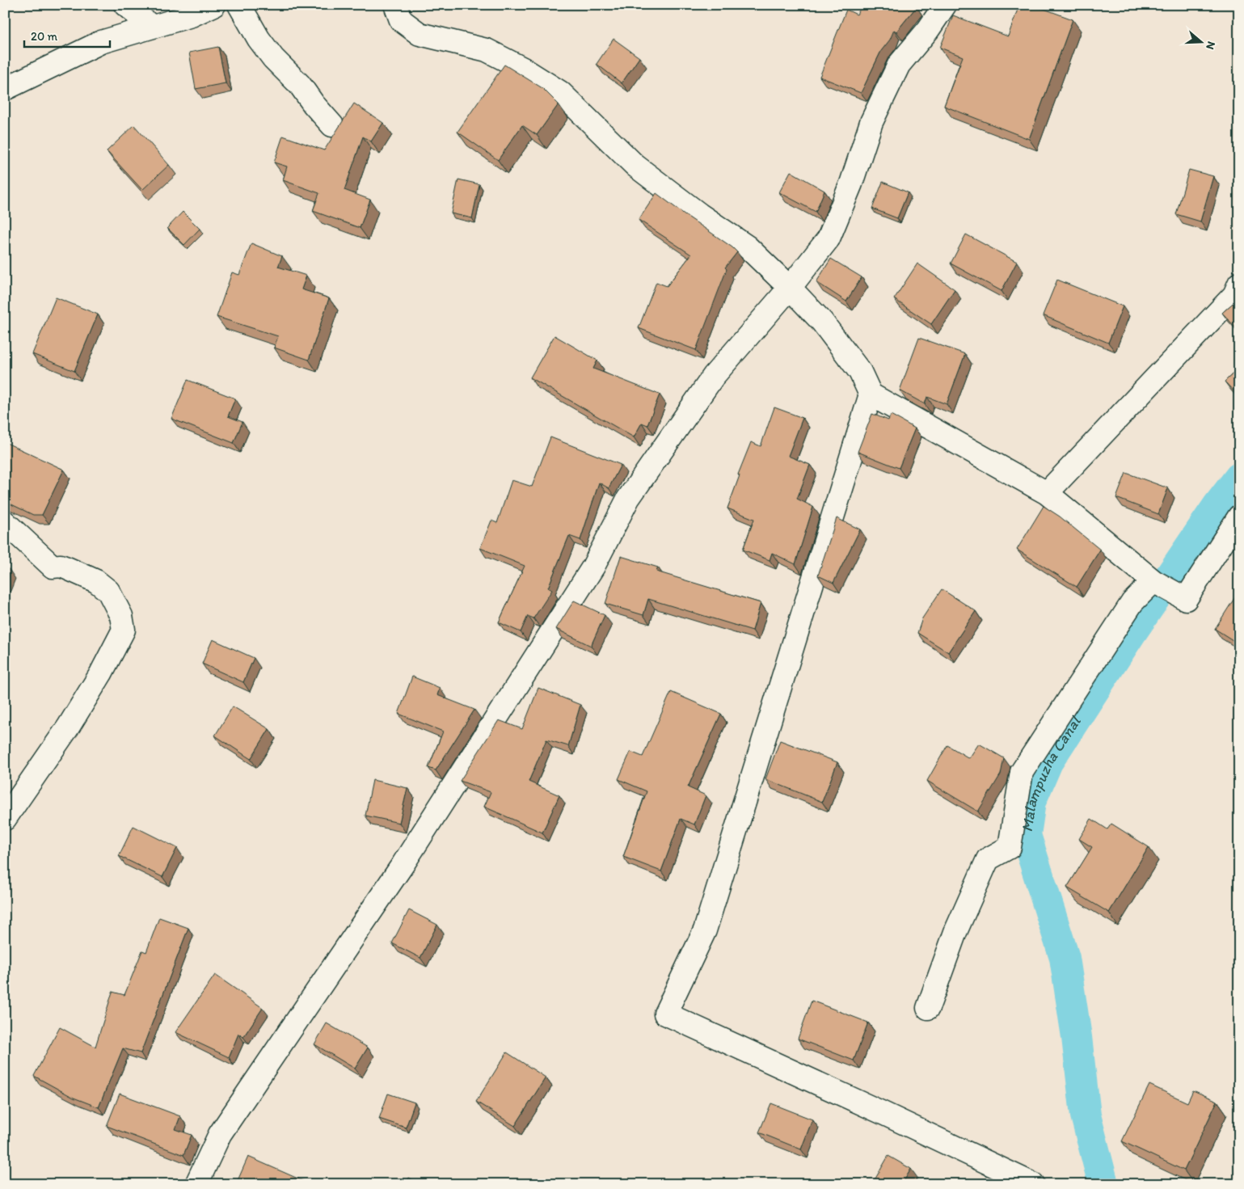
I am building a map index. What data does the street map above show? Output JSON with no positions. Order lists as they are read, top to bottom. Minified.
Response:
{"water":["Malampuzha Canal"],"scale_bar":"20 m","north":"right"}
